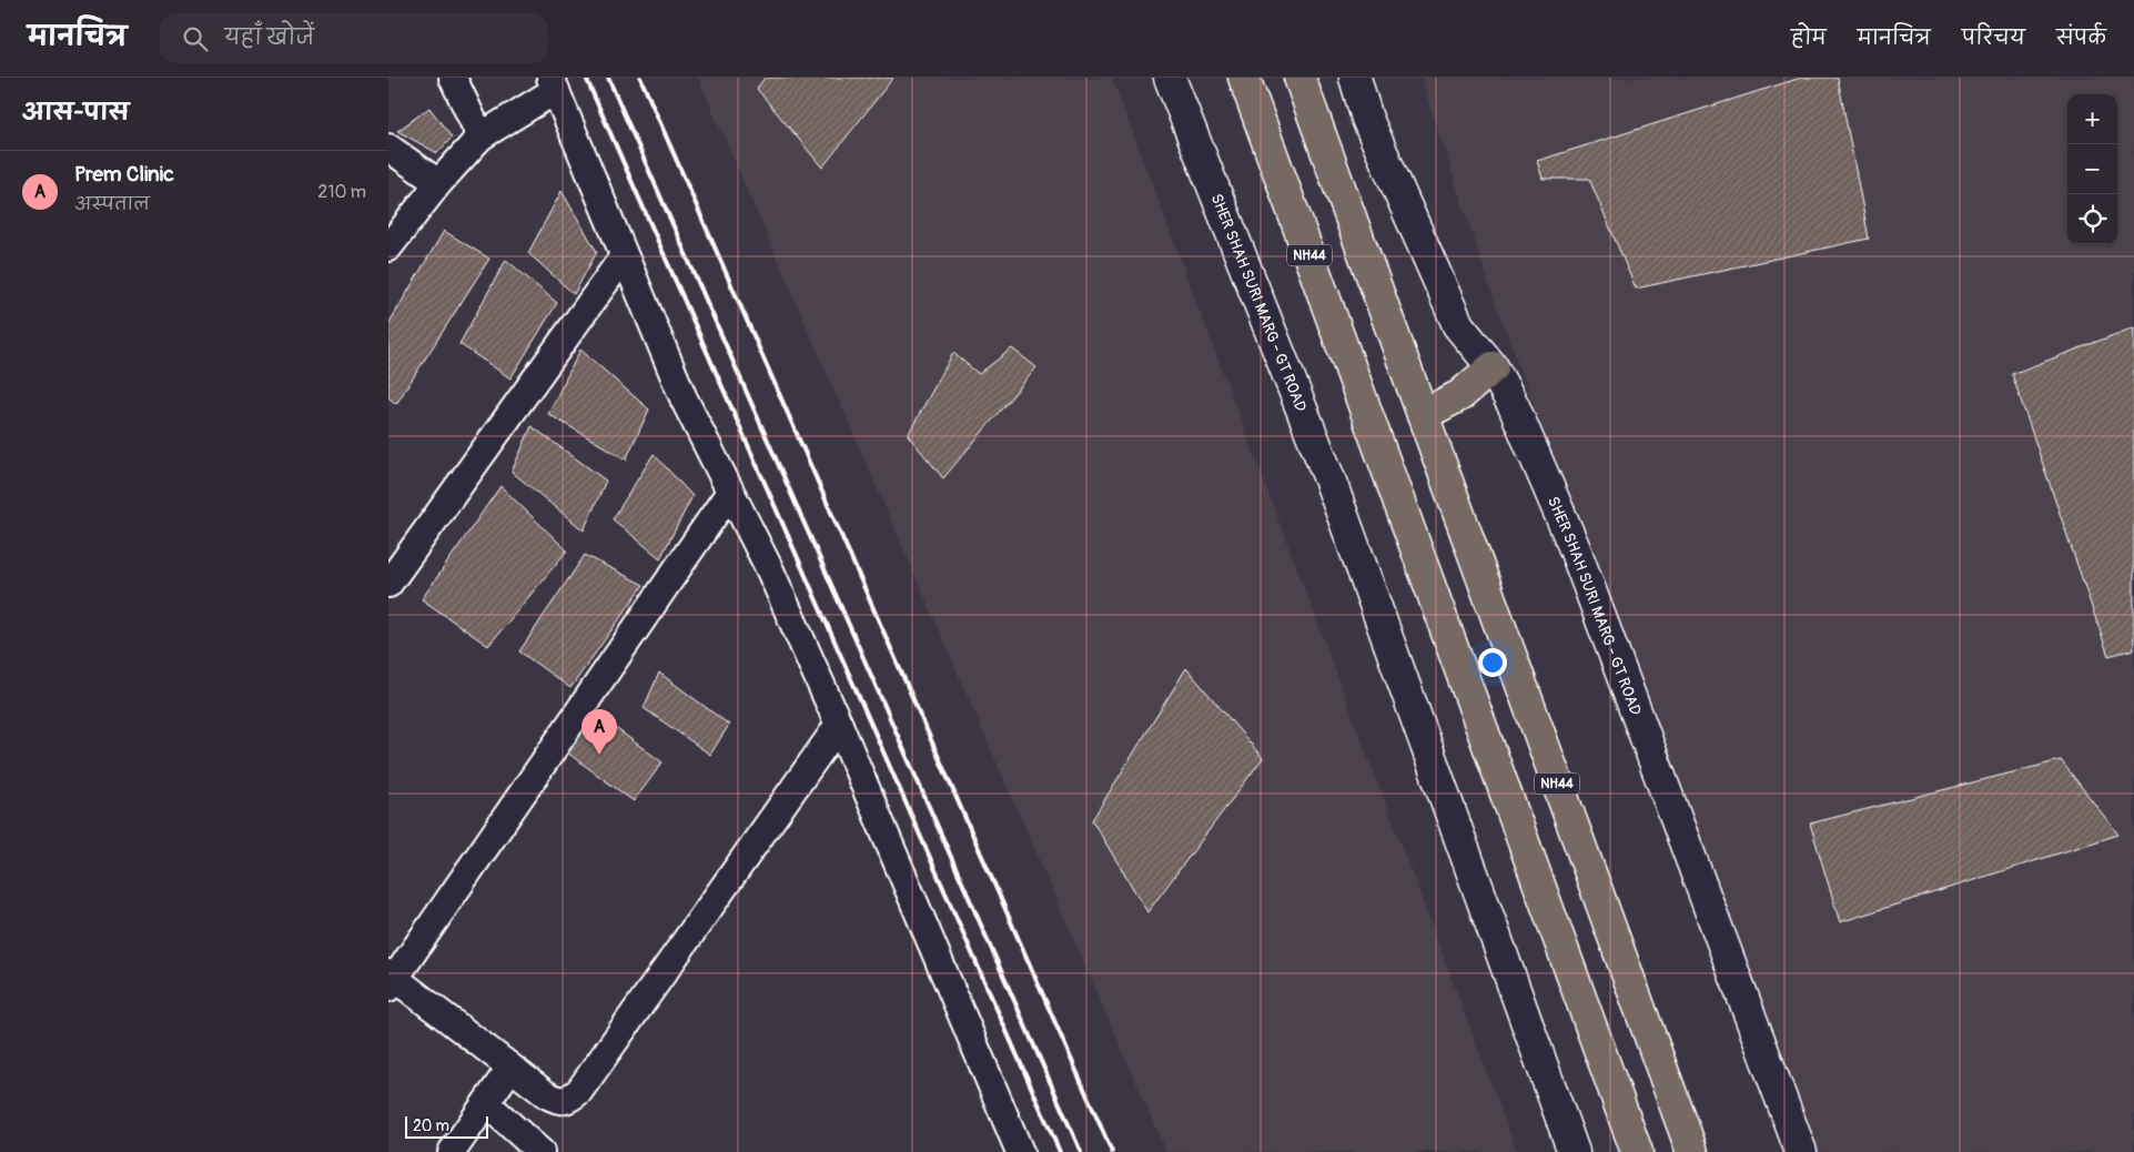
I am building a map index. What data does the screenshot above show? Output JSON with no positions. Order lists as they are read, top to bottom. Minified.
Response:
{"streets":{"highway":["NH44"],"street":["SHER SHAH SURI MARG - GT ROAD"]},"scale_bar":"20 m","page":{"header":"मानचित्र","search":"यहाँ खोजें","nav":["होम","मानचित्र","परिचय","संपर्क"],"heading":"आस-पास","map_buttons":["+","−"],"list":[{"mark":"A","name":"Prem Clinic","note":"अस्पताल","value":"210 m"}],"pins":"A","scale":"20 m"}}
